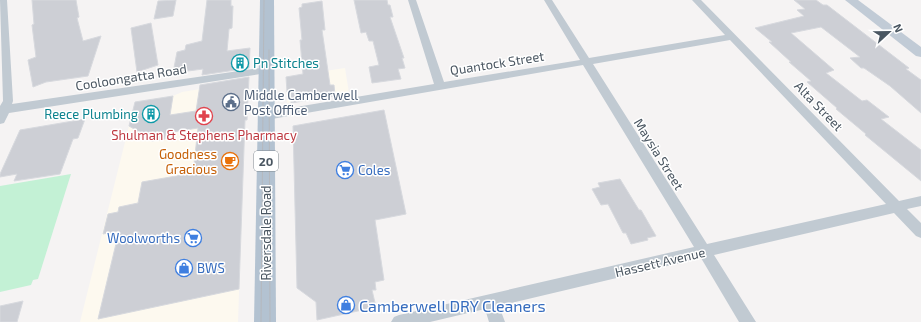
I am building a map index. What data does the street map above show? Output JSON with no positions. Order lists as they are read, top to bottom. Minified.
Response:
{"streets":{"main road":["20","Riversdale Road"],"street":["Quantock Street","Cooloongatta Road","Alta Street","Maysia Street","Hassett Avenue"]},"crossings":[["Quantock Street","Alta Street"],["Quantock Street","Maysia Street"],["Quantock Street","Riversdale Road"],["Cooloongatta Road","Riversdale Road"],["Alta Street","Hassett Avenue"],["Maysia Street","Hassett Avenue"]],"places":{"building":["Pn Stitches","Reece Plumbing"],"public building":["Middle Camberwell Post Office"],"pharmacy":["Shulman & Stephens Pharmacy"],"cafe":["Goodness Gracious"],"supermarket":["Coles","Woolworths"],"shop":["BWS","Camberwell DRY Cleaners"]},"north":"right"}
